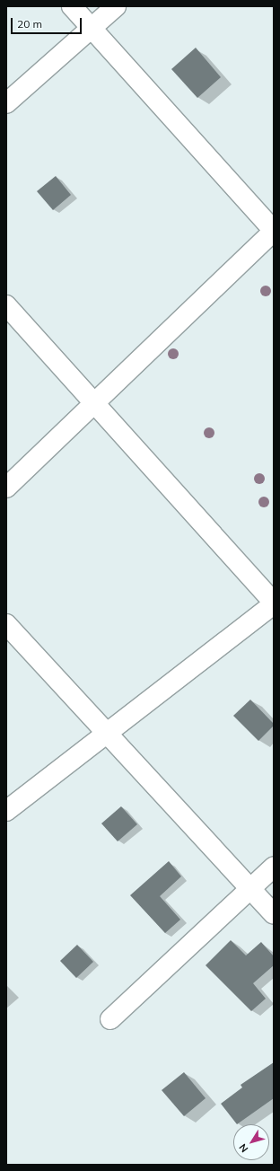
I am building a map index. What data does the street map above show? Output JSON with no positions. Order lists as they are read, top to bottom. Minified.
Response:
{"scale_bar":"20 m","north":"bottom left"}
